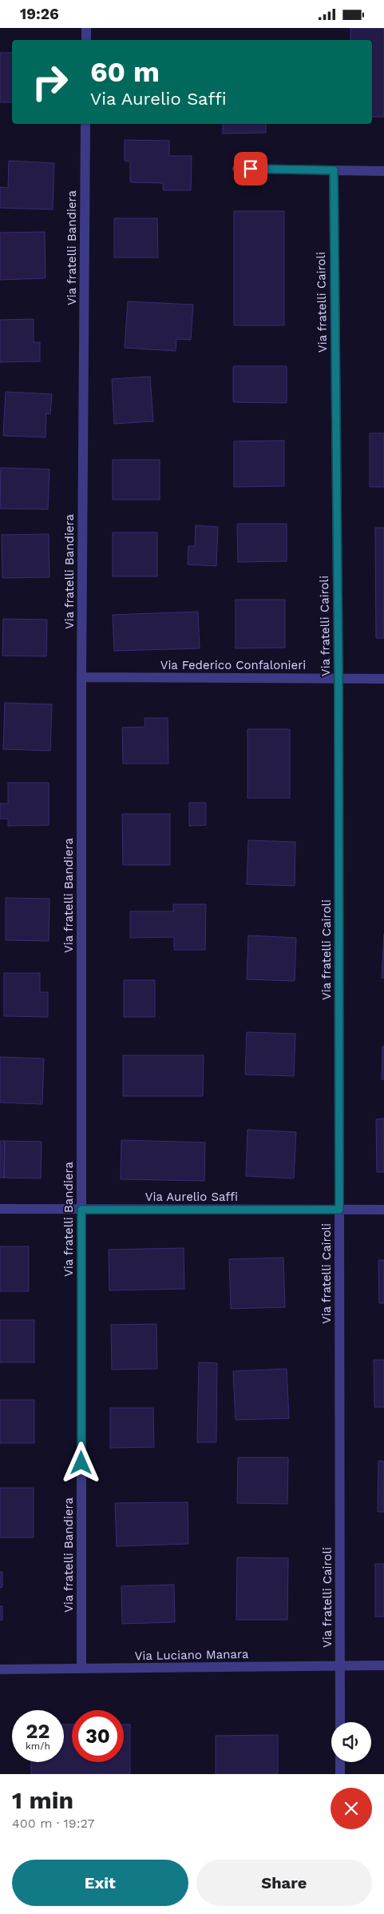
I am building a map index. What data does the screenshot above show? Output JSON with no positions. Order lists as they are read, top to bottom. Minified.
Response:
{"streets":{"street":["Via fratelli Bandiera","Via fratelli Cairoli","Via Federico Confalonieri","Via Aurelio Saffi","Via Luciano Manara"]},"crossings":[["Via fratelli Bandiera","Via Federico Confalonieri"],["Via fratelli Bandiera","Via Aurelio Saffi"],["Via fratelli Bandiera","Via Luciano Manara"],["Via fratelli Cairoli","Via Federico Confalonieri"],["Via fratelli Cairoli","Via Aurelio Saffi"],["Via fratelli Cairoli","Via Luciano Manara"]],"page":{"status":"19:26","turn":["60 m","Via Aurelio Saffi"],"speed":"22 km/h","limit":"30","heading":["1 min","400 m · 19:27"],"buttons":["Exit","Share"]}}
